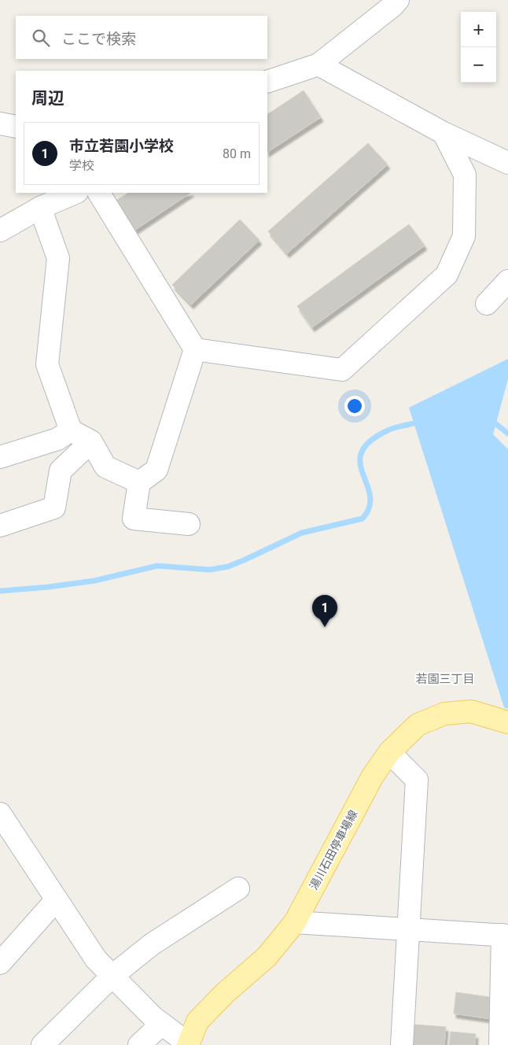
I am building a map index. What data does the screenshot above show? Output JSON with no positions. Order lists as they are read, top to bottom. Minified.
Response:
{"streets":{"main road":["湯川石田停車場線"]},"districts":["若園三丁目"],"page":{"map_buttons":["+","−"],"search":"ここで検索","heading":"周辺","list":[{"mark":"1","name":"市立若園小学校","note":"学校","value":"80 m"}],"pins":"1"}}
